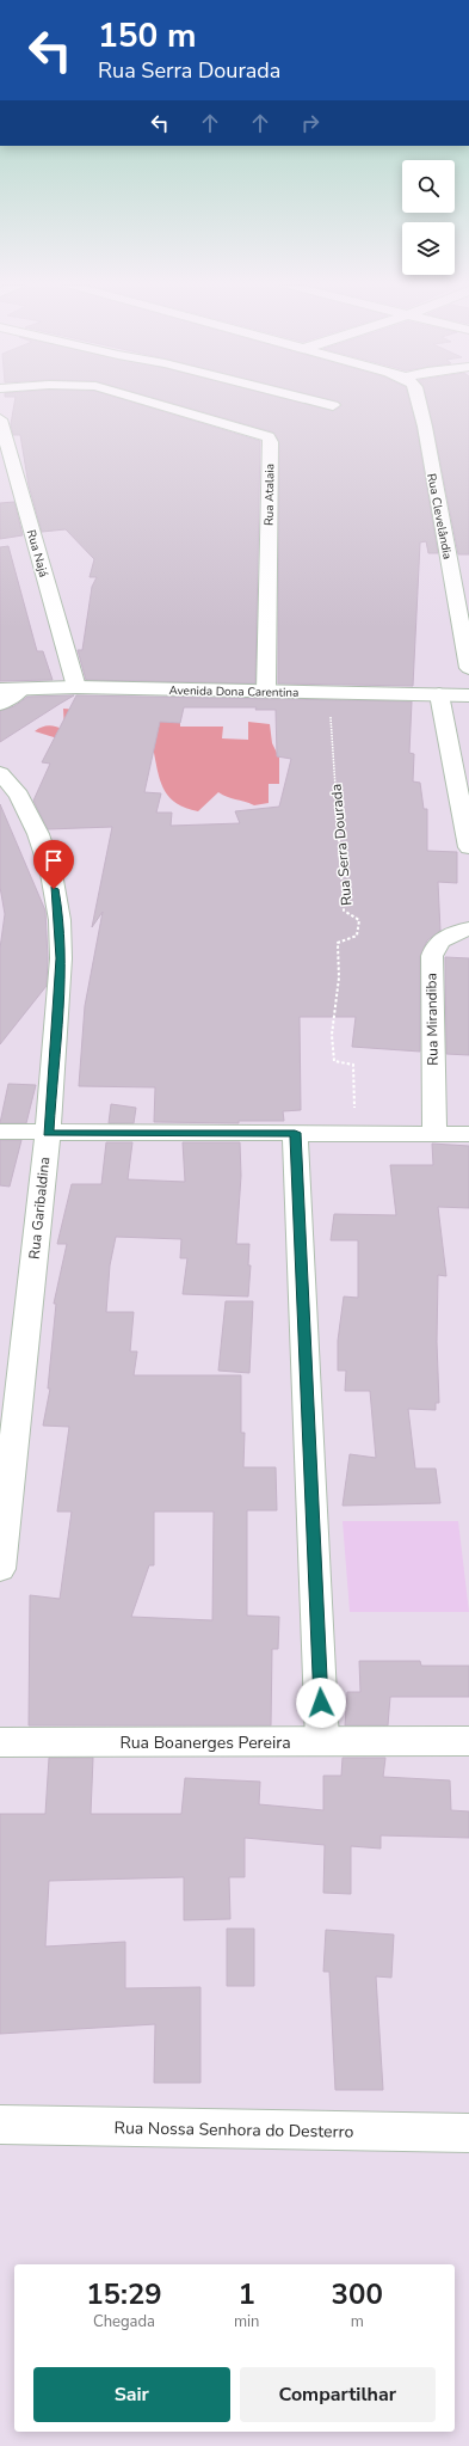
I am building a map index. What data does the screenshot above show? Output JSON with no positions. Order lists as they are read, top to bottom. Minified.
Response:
{"streets":{"street":["Rua Atalaia","Rua Clevelândia","Rua Najá","Avenida Dona Carentina","Rua Mirandiba","Rua Garibaldina","Rua Boanerges Pereira","Rua Nossa Senhora do Desterro"],"path":["Rua Serra Dourada"]},"crossings":[["Rua Atalaia","Avenida Dona Carentina"],["Rua Najá","Avenida Dona Carentina"],["Avenida Dona Carentina","Rua Serra Dourada"]],"page":{"turn":["150 m","Rua Serra Dourada"],"eta":["15:29","Chegada","1","min","300","m"],"buttons":["Sair","Compartilhar"]}}
